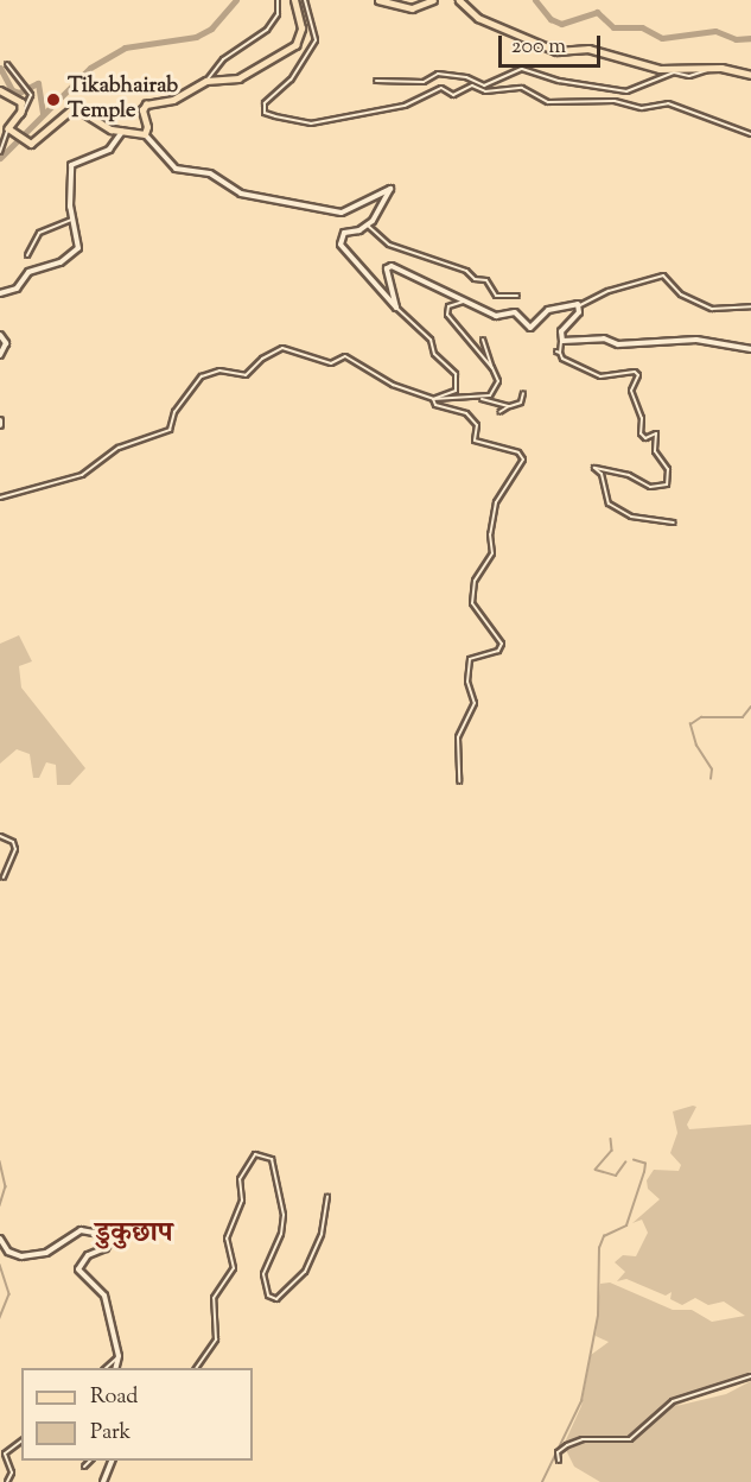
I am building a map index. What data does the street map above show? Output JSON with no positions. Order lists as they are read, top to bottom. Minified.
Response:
{"districts":["डुकुछाप"],"places":["Tikabhairab Temple"],"legend":["Road","Park"],"scale_bar":"200 m"}
